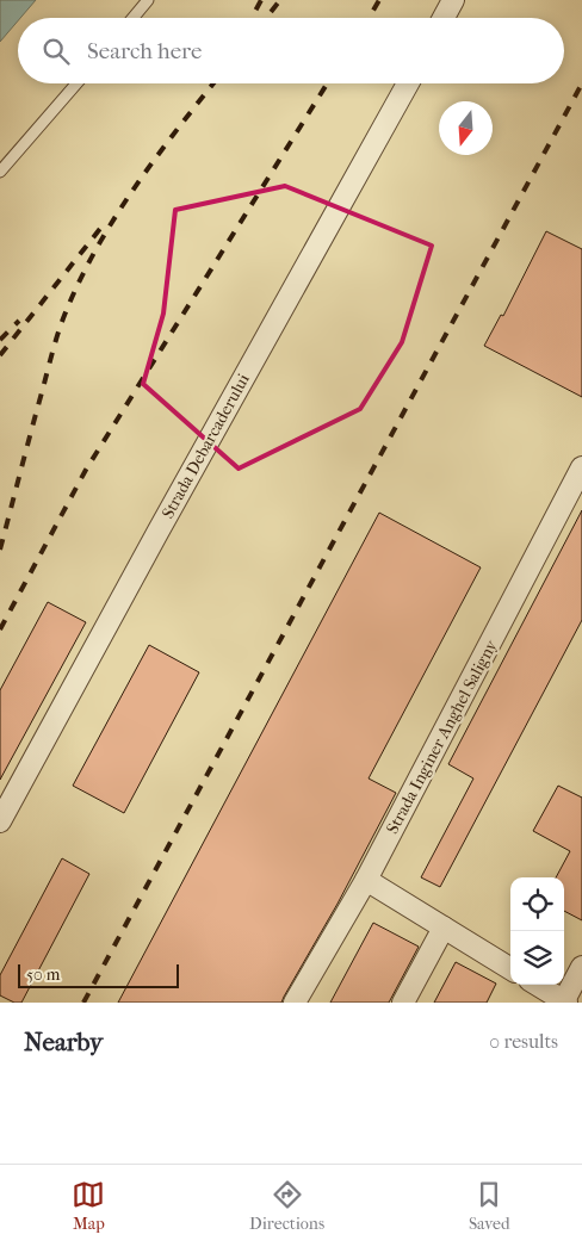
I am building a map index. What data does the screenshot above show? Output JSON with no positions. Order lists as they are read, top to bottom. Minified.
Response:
{"streets":{"street":["Strada Debarcaderului","Strada Inginer Anghel Saligny"]},"scale_bar":"50 m","north":"bottom","page":{"search":"Search here","scale":"50 m","heading":["Nearby","0 results"],"nav":["Map","Directions","Saved"]}}
